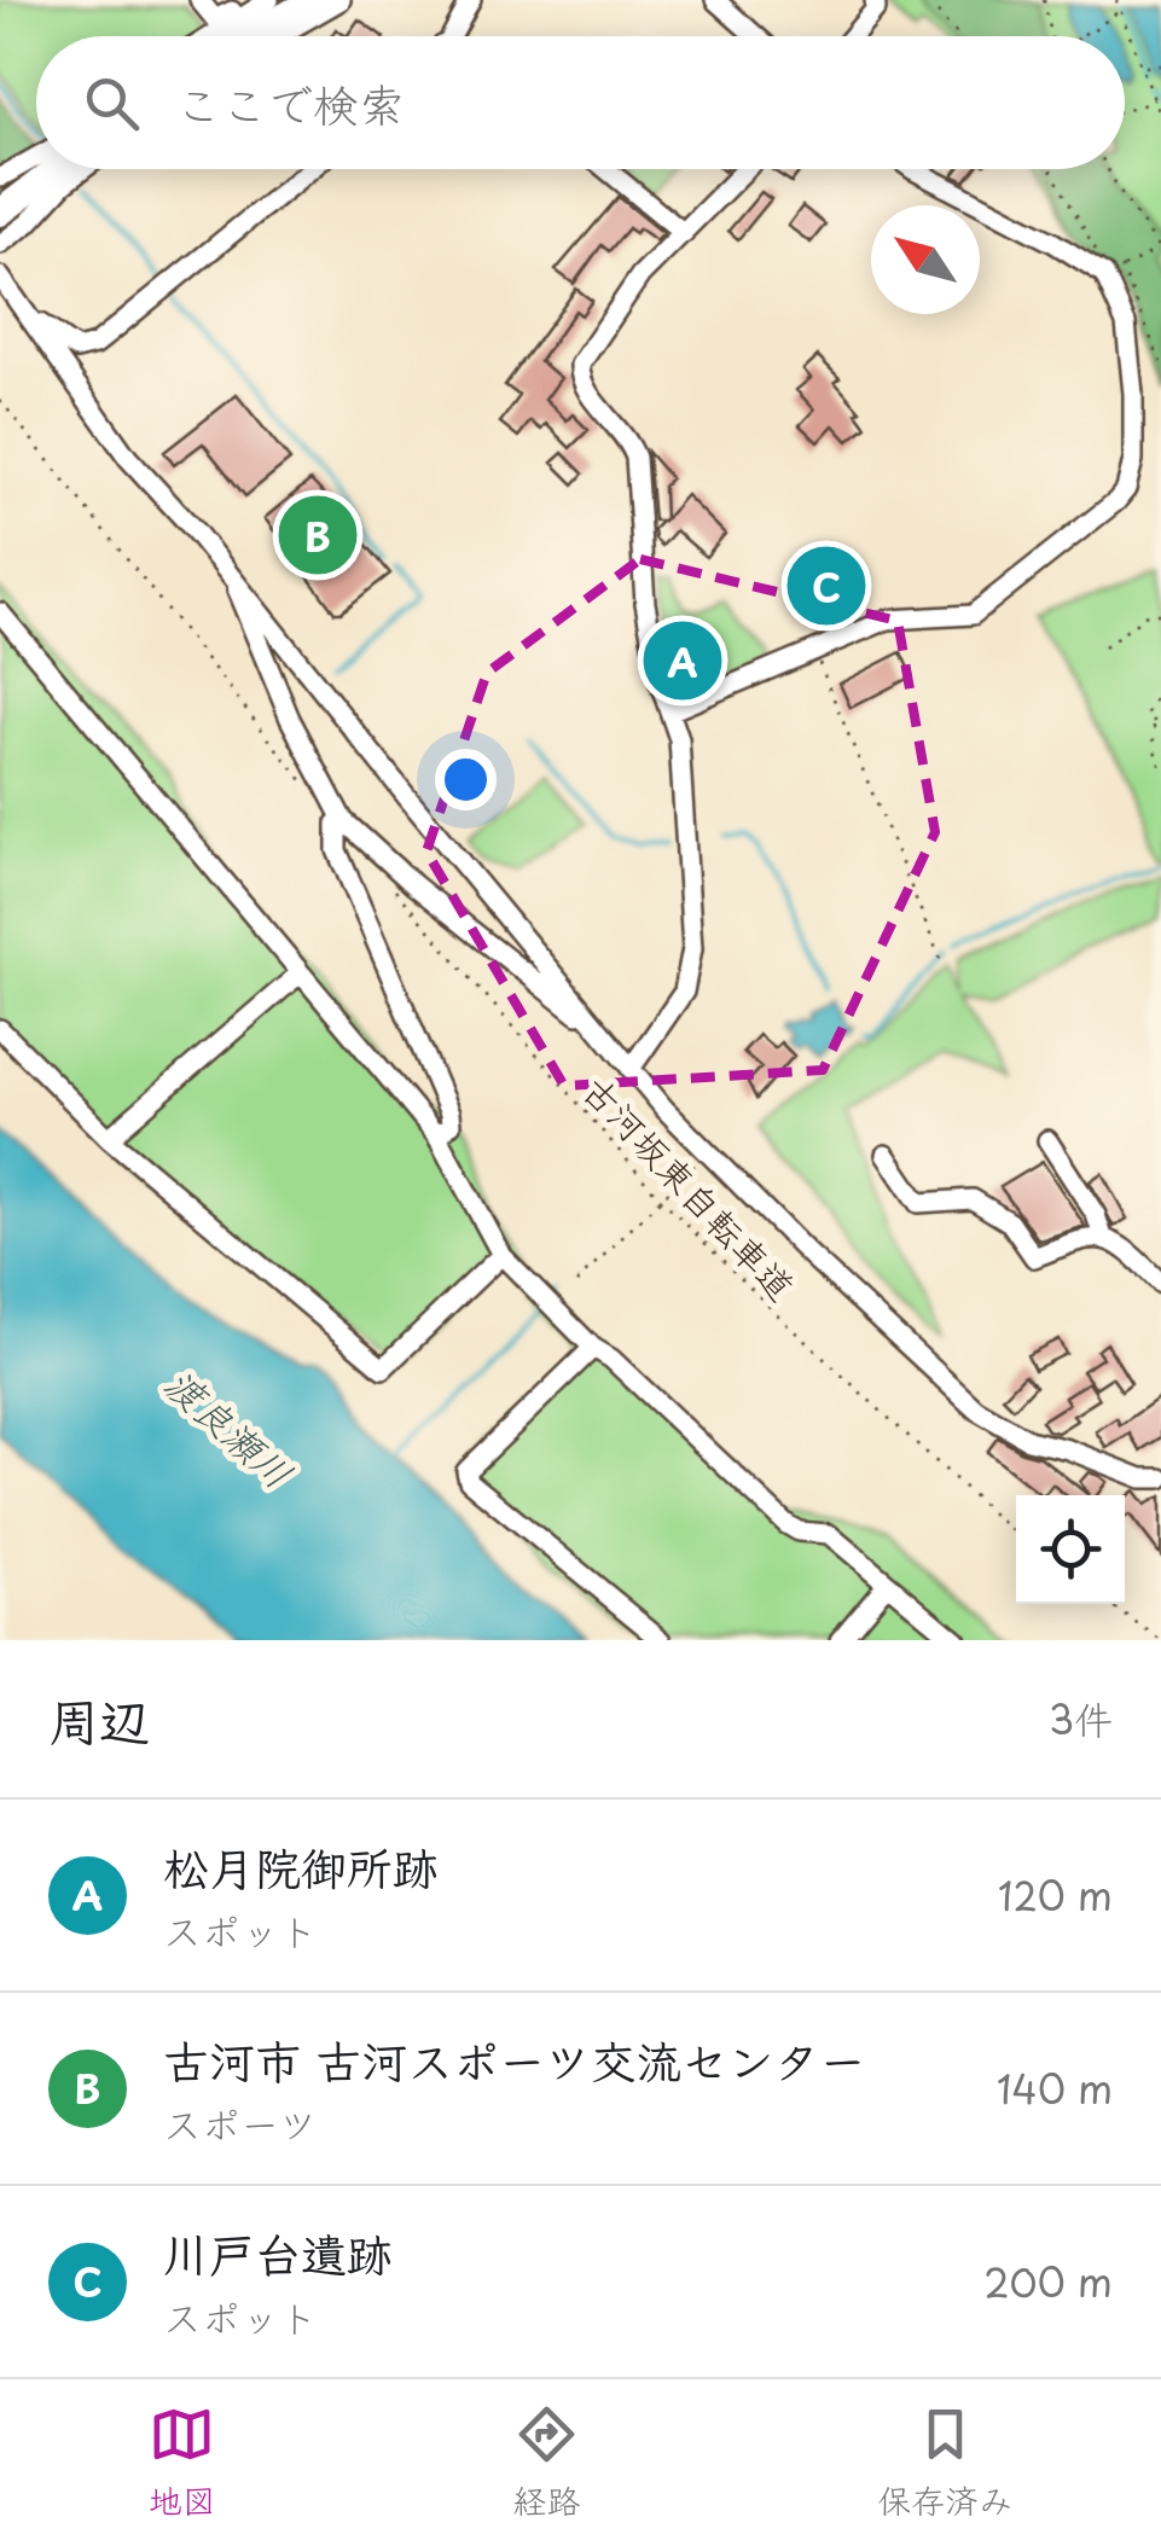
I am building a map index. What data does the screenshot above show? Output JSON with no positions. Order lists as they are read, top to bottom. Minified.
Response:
{"streets":{"path":["古河坂東自転車道"]},"water":["渡良瀬川"],"north":"top left","page":{"search":"ここで検索","pins":["B","C","A"],"heading":["周辺","3件"],"list":[{"mark":"A","name":"松月院御所跡","note":"スポット","value":"120 m"},{"mark":"B","name":"古河市 古河スポーツ交流センター","note":"スポーツ","value":"140 m"},{"mark":"C","name":"川戸台遺跡","note":"スポット","value":"200 m"}],"nav":["地図","経路","保存済み"]}}
